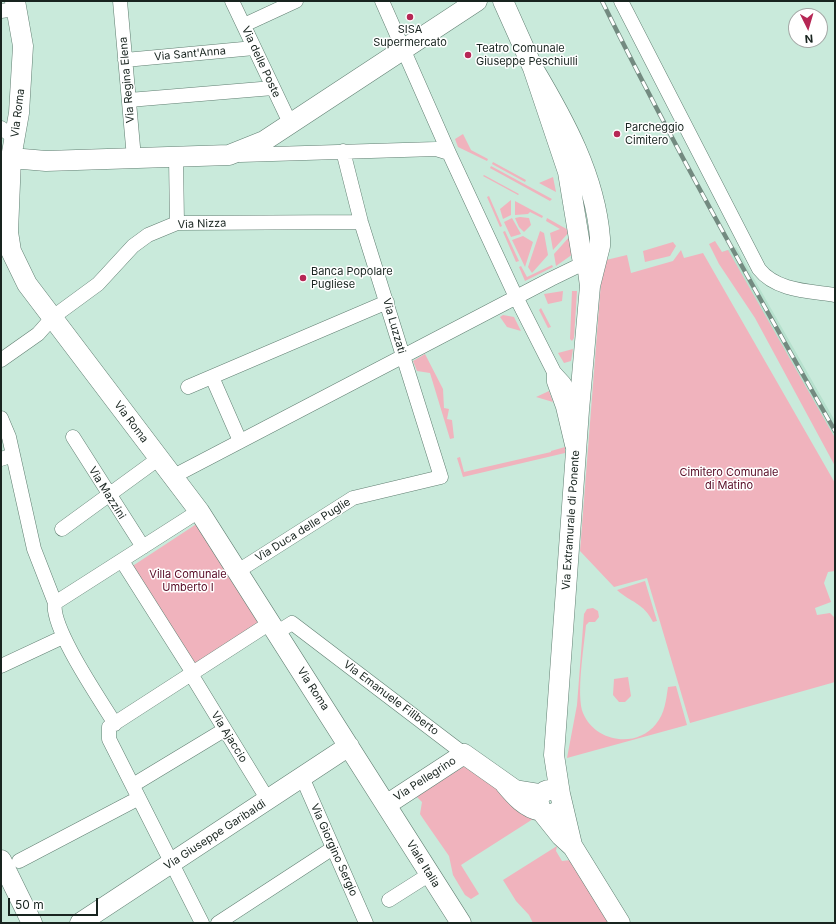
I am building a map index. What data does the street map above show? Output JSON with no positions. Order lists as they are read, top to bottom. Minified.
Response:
{"streets":{"main road":["Via Roma","Via Extramurale di Ponente","Via Emanuele Filiberto","Via Pellegrino","Via Giuseppe Garibaldi","Viale Italia"],"street":["Via Sant'Anna","Via delle Poste","Via Regina Elena","Via Nizza","Via Luzzati","Via Mazzini","Via Duca delle Puglie","Via Ajaccio","Via Giorgino Sergio"]},"crossings":[["Via Sant'Anna","Via delle Poste"],["Via Sant'Anna","Via Regina Elena"],["Via Roma","Via Nizza"],["Via Roma","Via Duca delle Puglie"],["Via Roma","Via Emanuele Filiberto"],["Via Roma","Via Pellegrino"],["Via Roma","Via Giuseppe Garibaldi"],["Via Roma","Viale Italia"],["Via Nizza","Via Luzzati"],["Via Luzzati","Via Duca delle Puglie"],["Via Extramurale di Ponente","Via Emanuele Filiberto"],["Via Emanuele Filiberto","Via Pellegrino"],["Via Ajaccio","Via Giuseppe Garibaldi"],["Via Pellegrino","Viale Italia"],["Via Giuseppe Garibaldi","Via Giorgino Sergio"]],"parks":["Cimitero Comunale di Matino","Villa Comunale Umberto I"],"places":["SISA Supermercato","Teatro Comunale Giuseppe Peschiulli","Parcheggio Cimitero","Banca Popolare Pugliese"],"scale_bar":"50 m","north":"bottom"}
